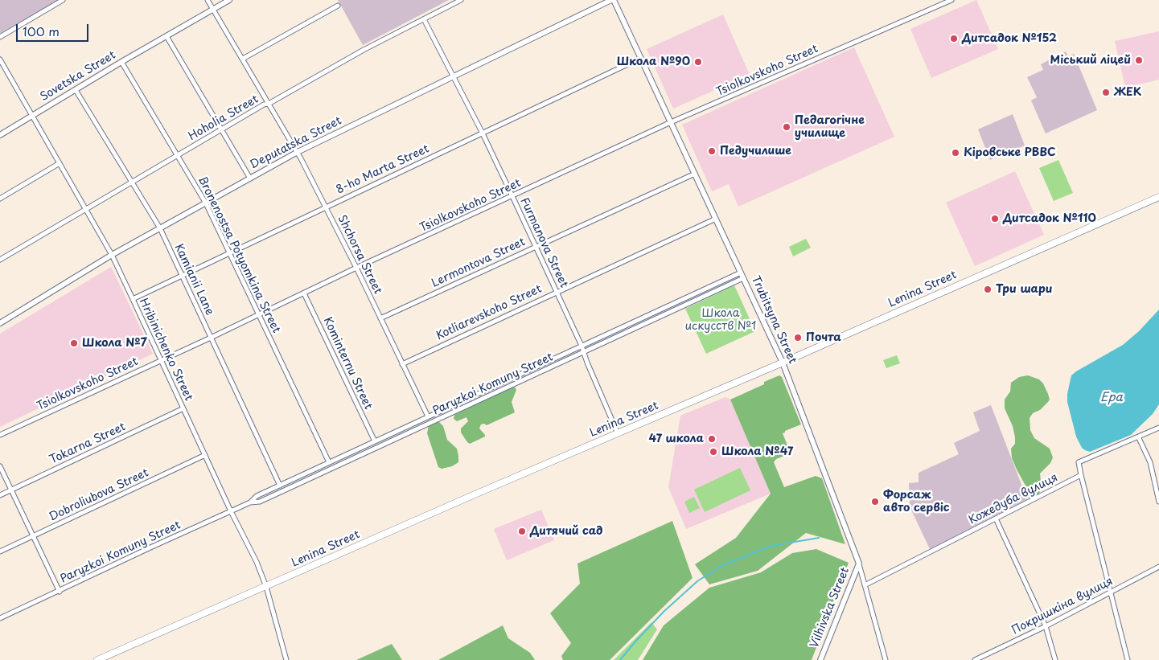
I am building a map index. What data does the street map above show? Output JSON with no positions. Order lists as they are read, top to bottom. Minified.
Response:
{"streets":{"main road":["Lenina Street"],"street":["Tsiolkovskoho Street","Sovetska Street","Hoholia Street","Deputatska Street","8-ho Marta Street","Furmanova Street","Bronenostsa Potyomkina Street","Shchorsa Street","Lermontova Street","Kamianii Lane","Kotliarevskoho Street","Trubitsyna Street","Hribinichenko Street","Kominternu Street","Paryzkoi Komuny Street","Tokarna Street","Dobroliubova Street","Кожедуба вулиця","Покришкіна вулиця","Vilhivska Street"]},"crossings":[["Tsiolkovskoho Street","Furmanova Street"],["Tsiolkovskoho Street","Bronenostsa Potyomkina Street"],["Tsiolkovskoho Street","Shchorsa Street"],["Tsiolkovskoho Street","Kamianii Lane"],["Tsiolkovskoho Street","Trubitsyna Street"],["Tsiolkovskoho Street","Hribinichenko Street"],["Tsiolkovskoho Street","Kominternu Street"],["Sovetska Street","Bronenostsa Potyomkina Street"],["Sovetska Street","Shchorsa Street"],["Sovetska Street","Kamianii Lane"],["Sovetska Street","Hribinichenko Street"],["Hoholia Street","Furmanova Street"],["Hoholia Street","Bronenostsa Potyomkina Street"],["Hoholia Street","Shchorsa Street"],["Hoholia Street","Kamianii Lane"],["Hoholia Street","Hribinichenko Street"],["Deputatska Street","Furmanova Street"],["Deputatska Street","Bronenostsa Potyomkina Street"],["Deputatska Street","Shchorsa Street"],["Deputatska Street","Kamianii Lane"],["Deputatska Street","Trubitsyna Street"],["Deputatska Street","Hribinichenko Street"],["8-ho Marta Street","Furmanova Street"],["8-ho Marta Street","Bronenostsa Potyomkina Street"],["8-ho Marta Street","Shchorsa Street"],["8-ho Marta Street","Kamianii Lane"],["8-ho Marta Street","Trubitsyna Street"],["8-ho Marta Street","Hribinichenko Street"],["Furmanova Street","Lermontova Street"],["Furmanova Street","Lenina Street"],["Furmanova Street","Kotliarevskoho Street"],["Furmanova Street","Paryzkoi Komuny Street"],["Bronenostsa Potyomkina Street","Paryzkoi Komuny Street"],["Shchorsa Street","Lermontova Street"],["Shchorsa Street","Kotliarevskoho Street"],["Shchorsa Street","Paryzkoi Komuny Street"],["Lermontova Street","Trubitsyna Street"],["Kamianii Lane","Paryzkoi Komuny Street"],["Lenina Street","Trubitsyna Street"],["Lenina Street","Hribinichenko Street"],["Kotliarevskoho Street","Trubitsyna Street"],["Trubitsyna Street","Paryzkoi Komuny Street"],["Trubitsyna Street","Кожедуба вулиця"],["Trubitsyna Street","Vilhivska Street"],["Hribinichenko Street","Paryzkoi Komuny Street"],["Hribinichenko Street","Tokarna Street"],["Hribinichenko Street","Dobroliubova Street"],["Kominternu Street","Paryzkoi Komuny Street"]],"water":["Ера"],"parks":["Школа искусств №1"],"places":["Дитсадок №152","Міський ліцей","Школа №90","ЖЕК","Педагогічне училище","Педучилише","Кіровське РВВС","Дитсадок №110","Три шари","Почта","Школа №7","47 школа","Школа №47","Форсаж авто сервіс","Дитячий сад"],"scale_bar":"100 m"}
